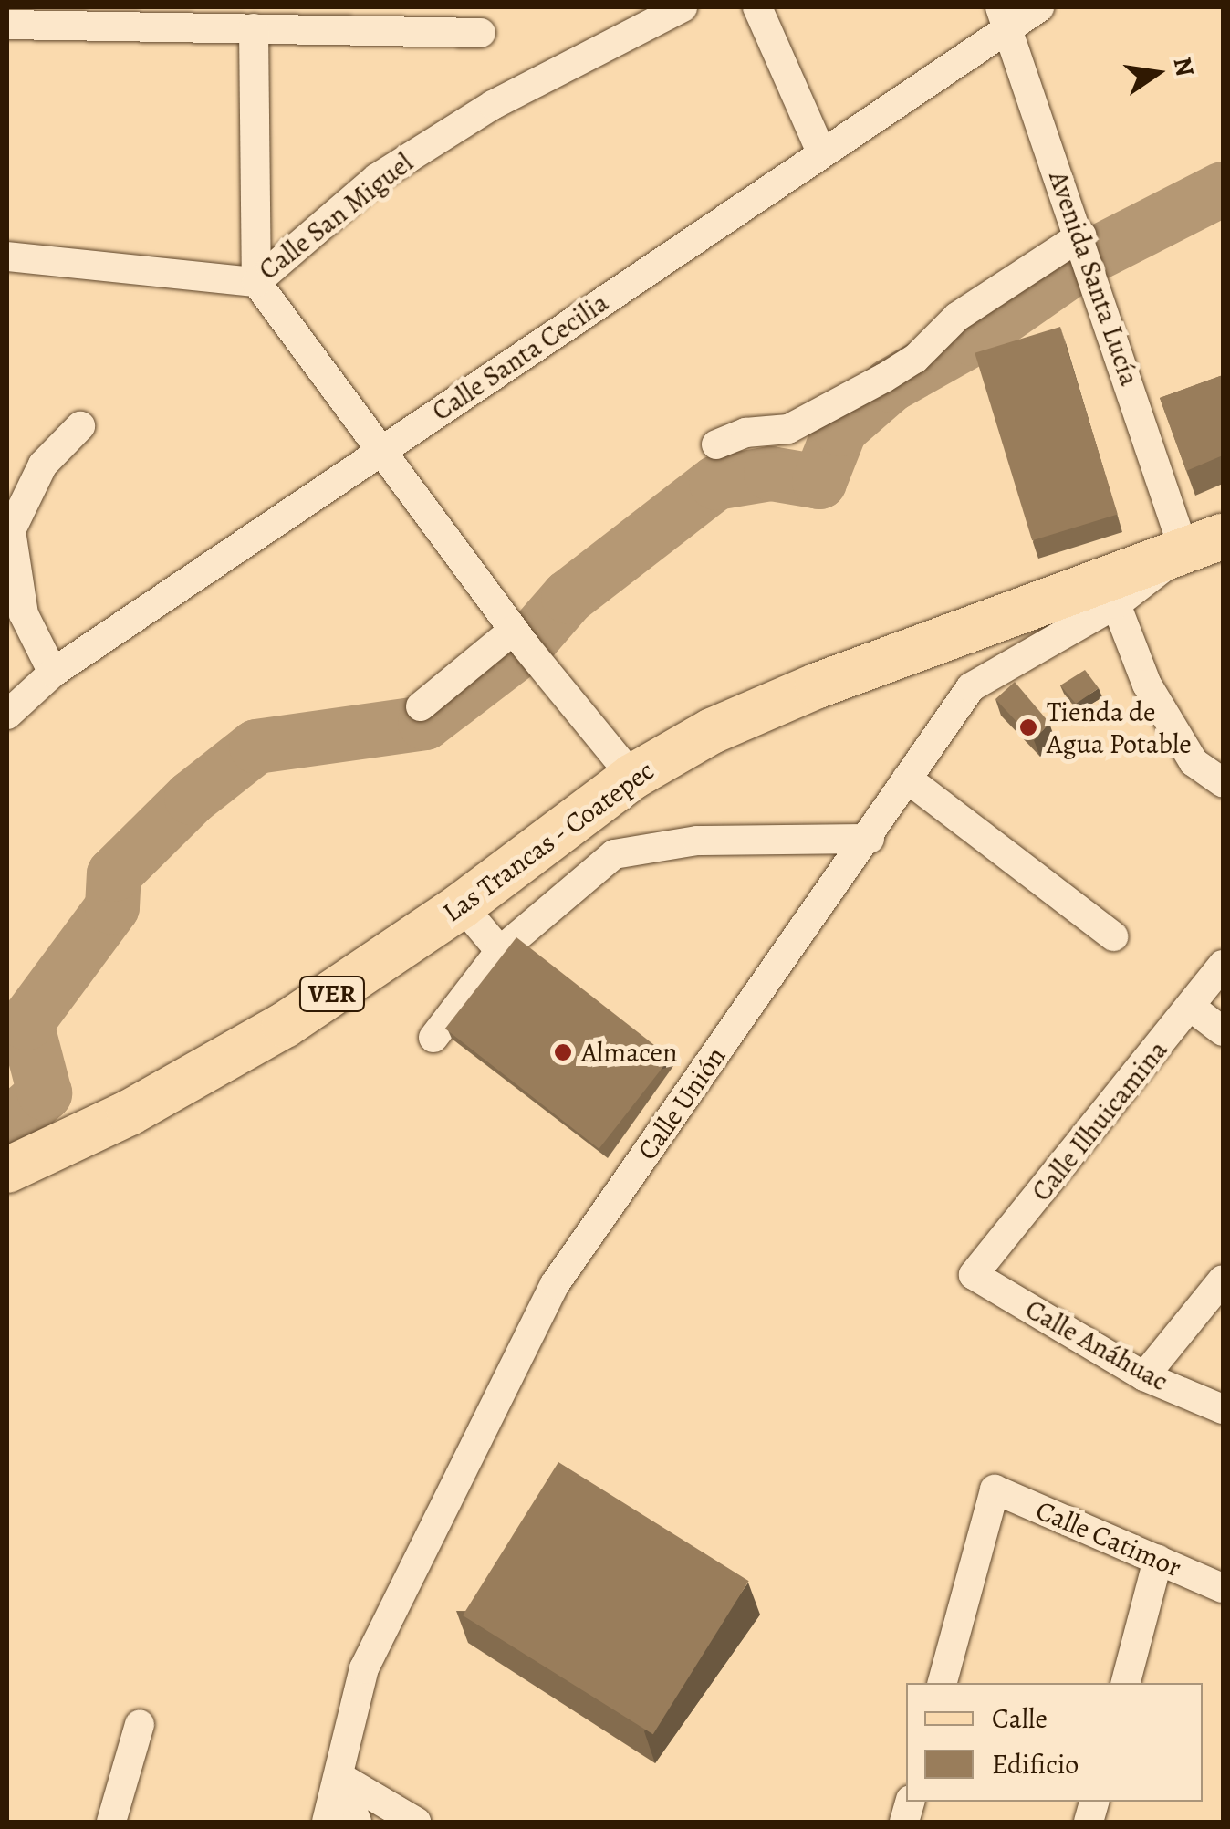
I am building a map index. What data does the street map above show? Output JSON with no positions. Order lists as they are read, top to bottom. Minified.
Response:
{"streets":{"main road":["Las Trancas - Coatepec","VER"],"street":["Calle San Miguel","Avenida Santa Lucía","Calle Santa Cecilia","Calle Unión","Calle Ilhuicamina","Calle Anáhuac","Calle Catimor"]},"crossings":[["Avenida Santa Lucía","Calle Santa Cecilia"],["Avenida Santa Lucía","Las Trancas - Coatepec"],["Avenida Santa Lucía","Calle Unión"],["Las Trancas - Coatepec","Calle Unión"],["Calle Ilhuicamina","Calle Anáhuac"]],"places":["Tienda de Agua Potable","Almacen"],"legend":["Calle","Edificio"],"north":"right"}
